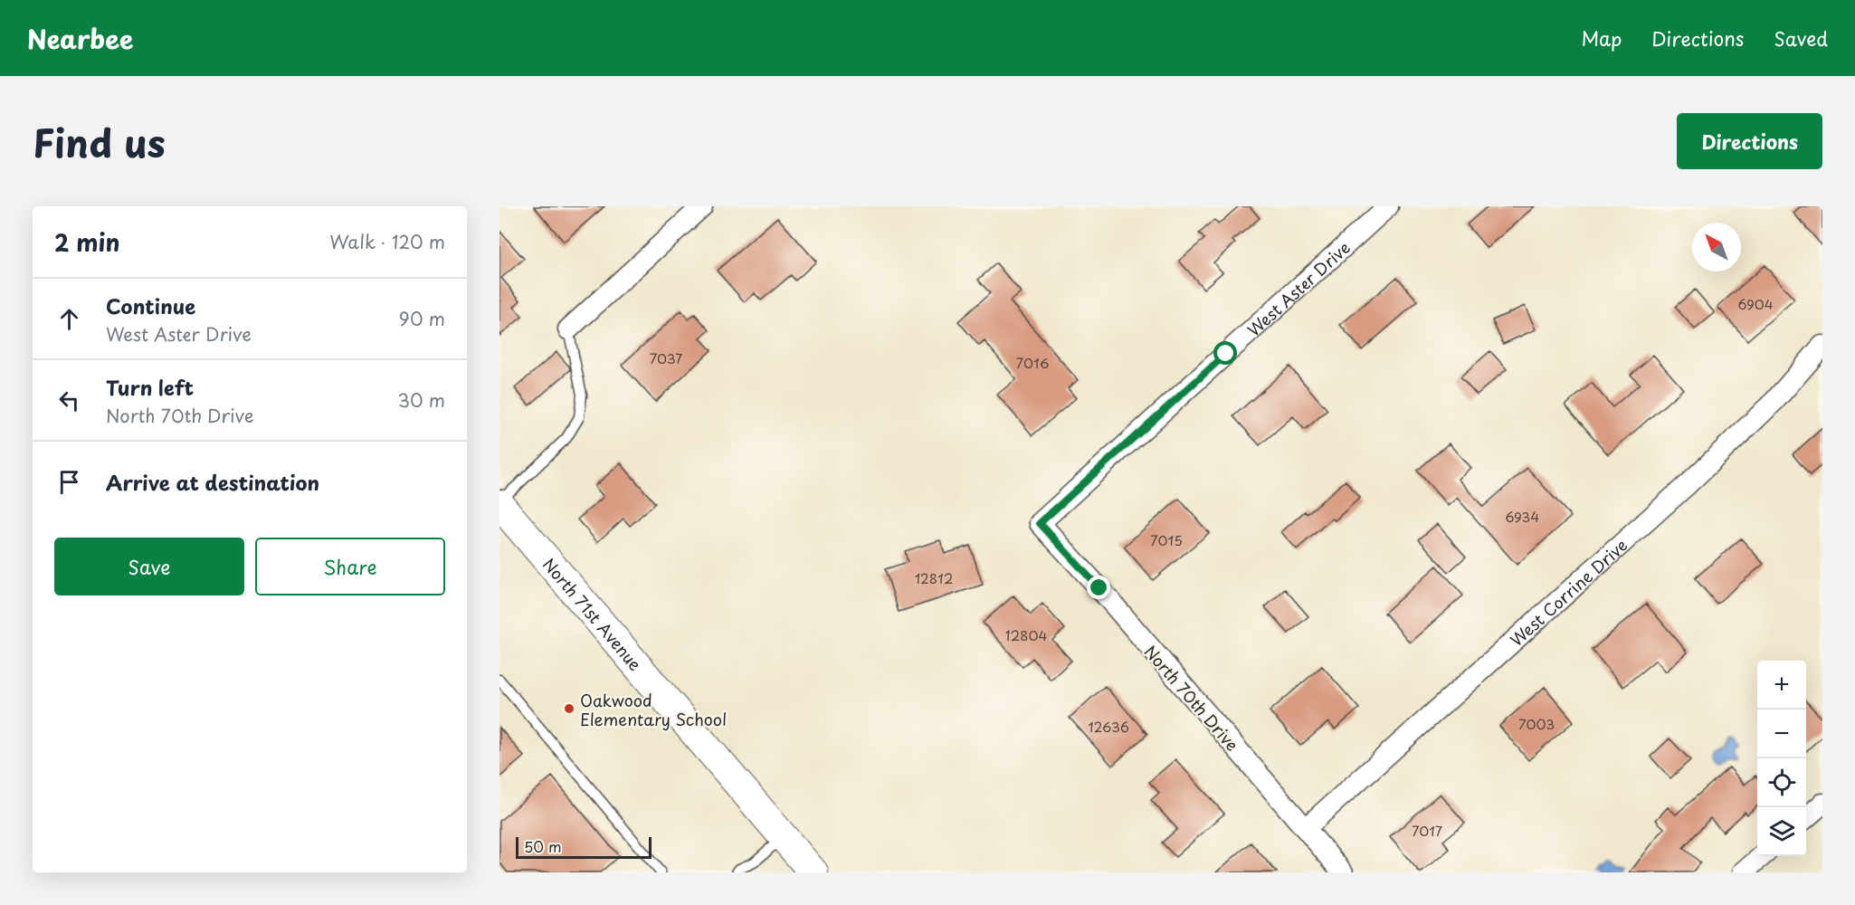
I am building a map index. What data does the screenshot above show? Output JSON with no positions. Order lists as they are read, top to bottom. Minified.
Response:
{"streets":{"street":["West Aster Drive","West Corrine Drive","North 71st Avenue","North 70th Drive"]},"crossings":[["West Aster Drive","North 70th Drive"],["West Corrine Drive","North 70th Drive"]],"places":["Oakwood Elementary School"],"house_numbers":["6904","7037","7016","6934","7015","12812","12804","7003","12636","7017"],"scale_bar":"50 m","north":"top left","page":{"header":"Nearbee","nav":["Map","Directions","Saved"],"title":"Find us","buttons":["Directions",["Save","Share"]],"heading":["2 min","Walk · 120 m"],"list":[["Continue","West Aster Drive","90 m"],["Turn left","North 70th Drive","30 m"],"Arrive at destination"],"map_buttons":["+","−"],"scale":"50 m"}}
